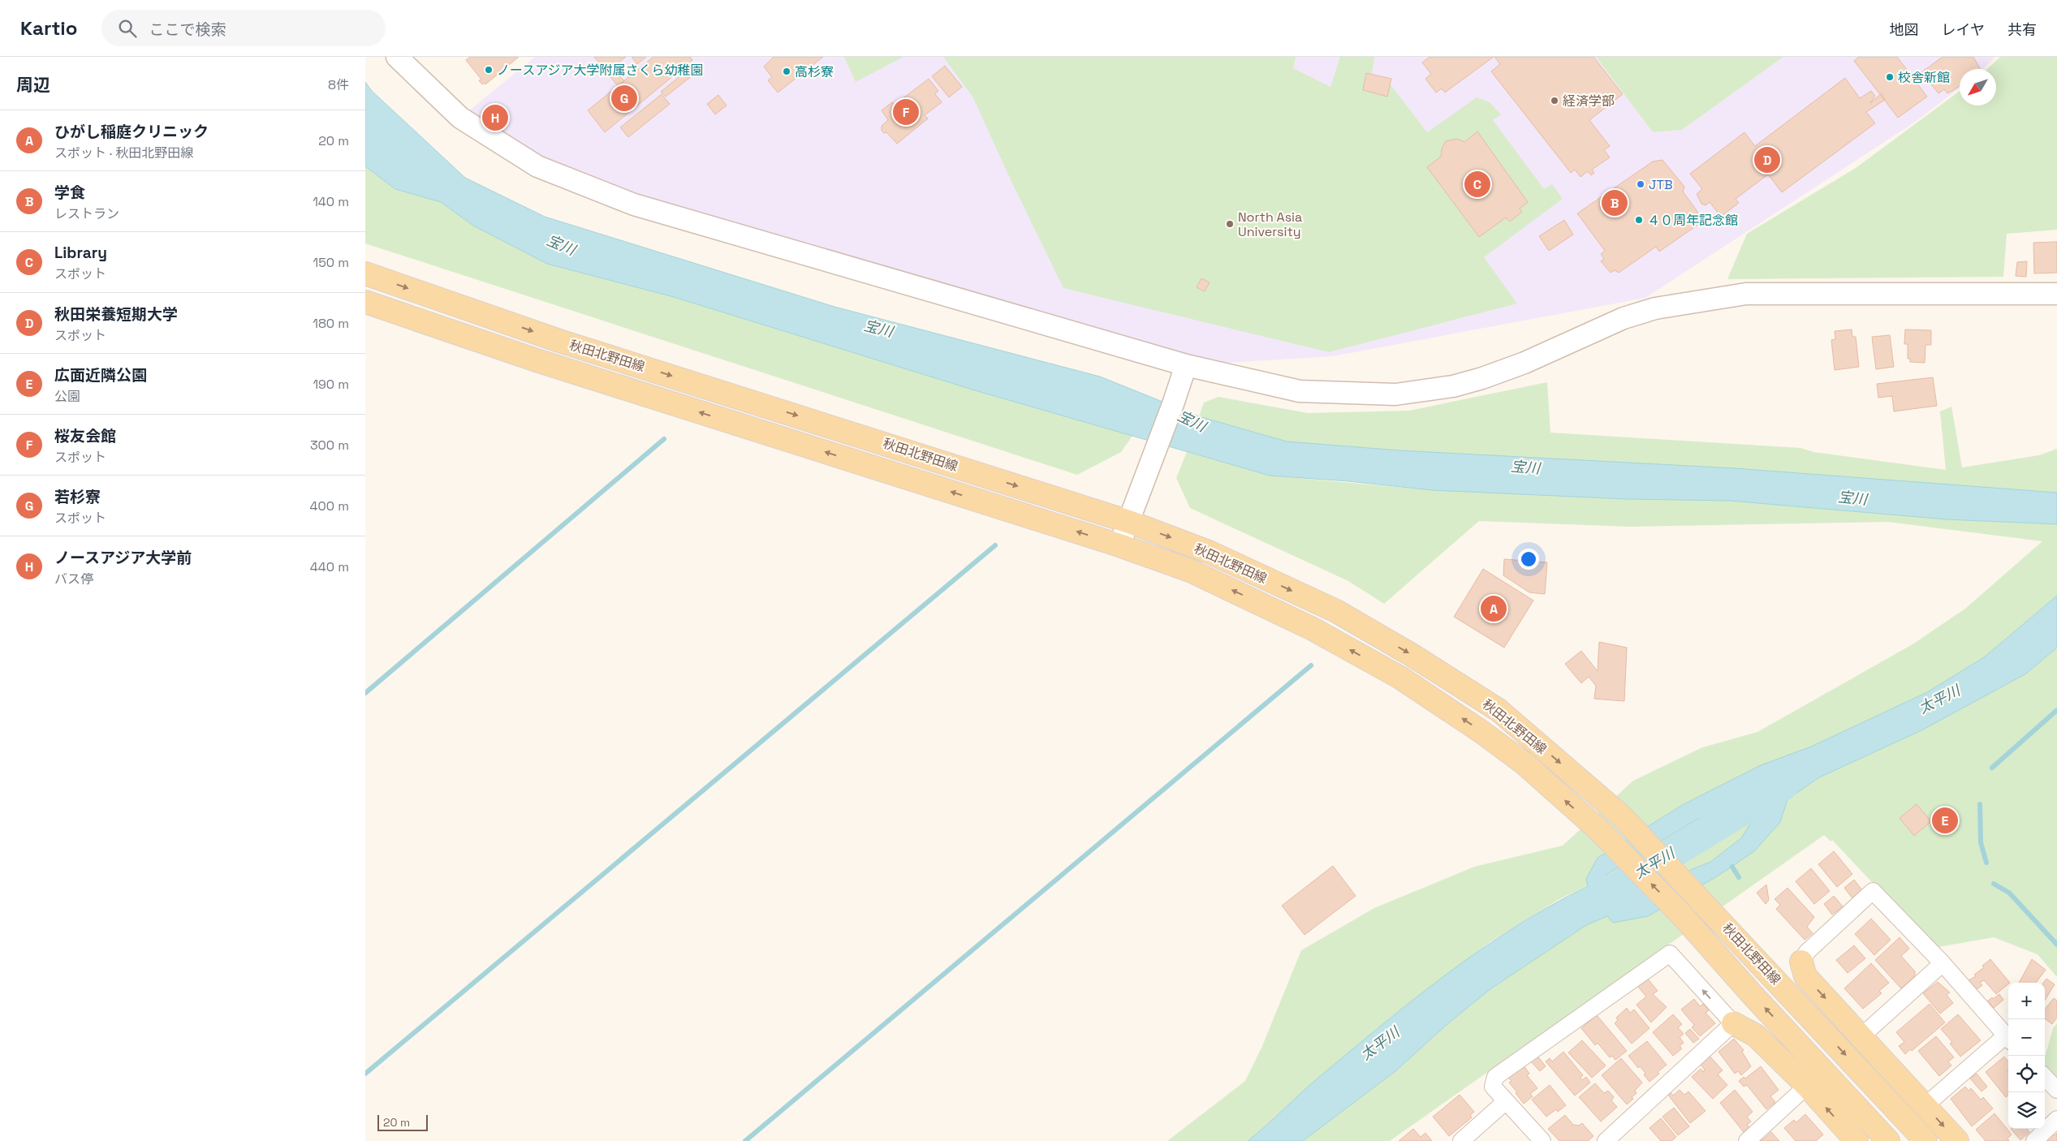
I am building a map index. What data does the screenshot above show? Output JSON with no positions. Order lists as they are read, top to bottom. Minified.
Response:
{"streets":{"main road":["秋田北野田線"]},"water":["宝川","太平川"],"places":["ノースアジア大学附属さくら幼稚園","高杉寮","校舎新館","経済学部","JTB","４０周年記念館","North Asia University"],"scale_bar":"20 m","north":"bottom left","page":{"header":"Kartio","search":"ここで検索","nav":["地図","レイヤ","共有"],"heading":["周辺","8件"],"pins":["G","F","H","D","C","B","A","E"],"list":[{"mark":"A","name":"ひがし稲庭クリニック","note":"スポット · 秋田北野田線","value":"20 m"},{"mark":"B","name":"学食","note":"レストラン","value":"140 m"},{"mark":"C","name":"Library","note":"スポット","value":"150 m"},{"mark":"D","name":"秋田栄養短期大学","note":"スポット","value":"180 m"},{"mark":"E","name":"広面近隣公園","note":"公園","value":"190 m"},{"mark":"F","name":"桜友会館","note":"スポット","value":"300 m"},{"mark":"G","name":"若杉寮","note":"スポット","value":"400 m"},{"mark":"H","name":"ノースアジア大学前","note":"バス停","value":"440 m"}],"map_buttons":["+","−"],"scale":"20 m"}}
